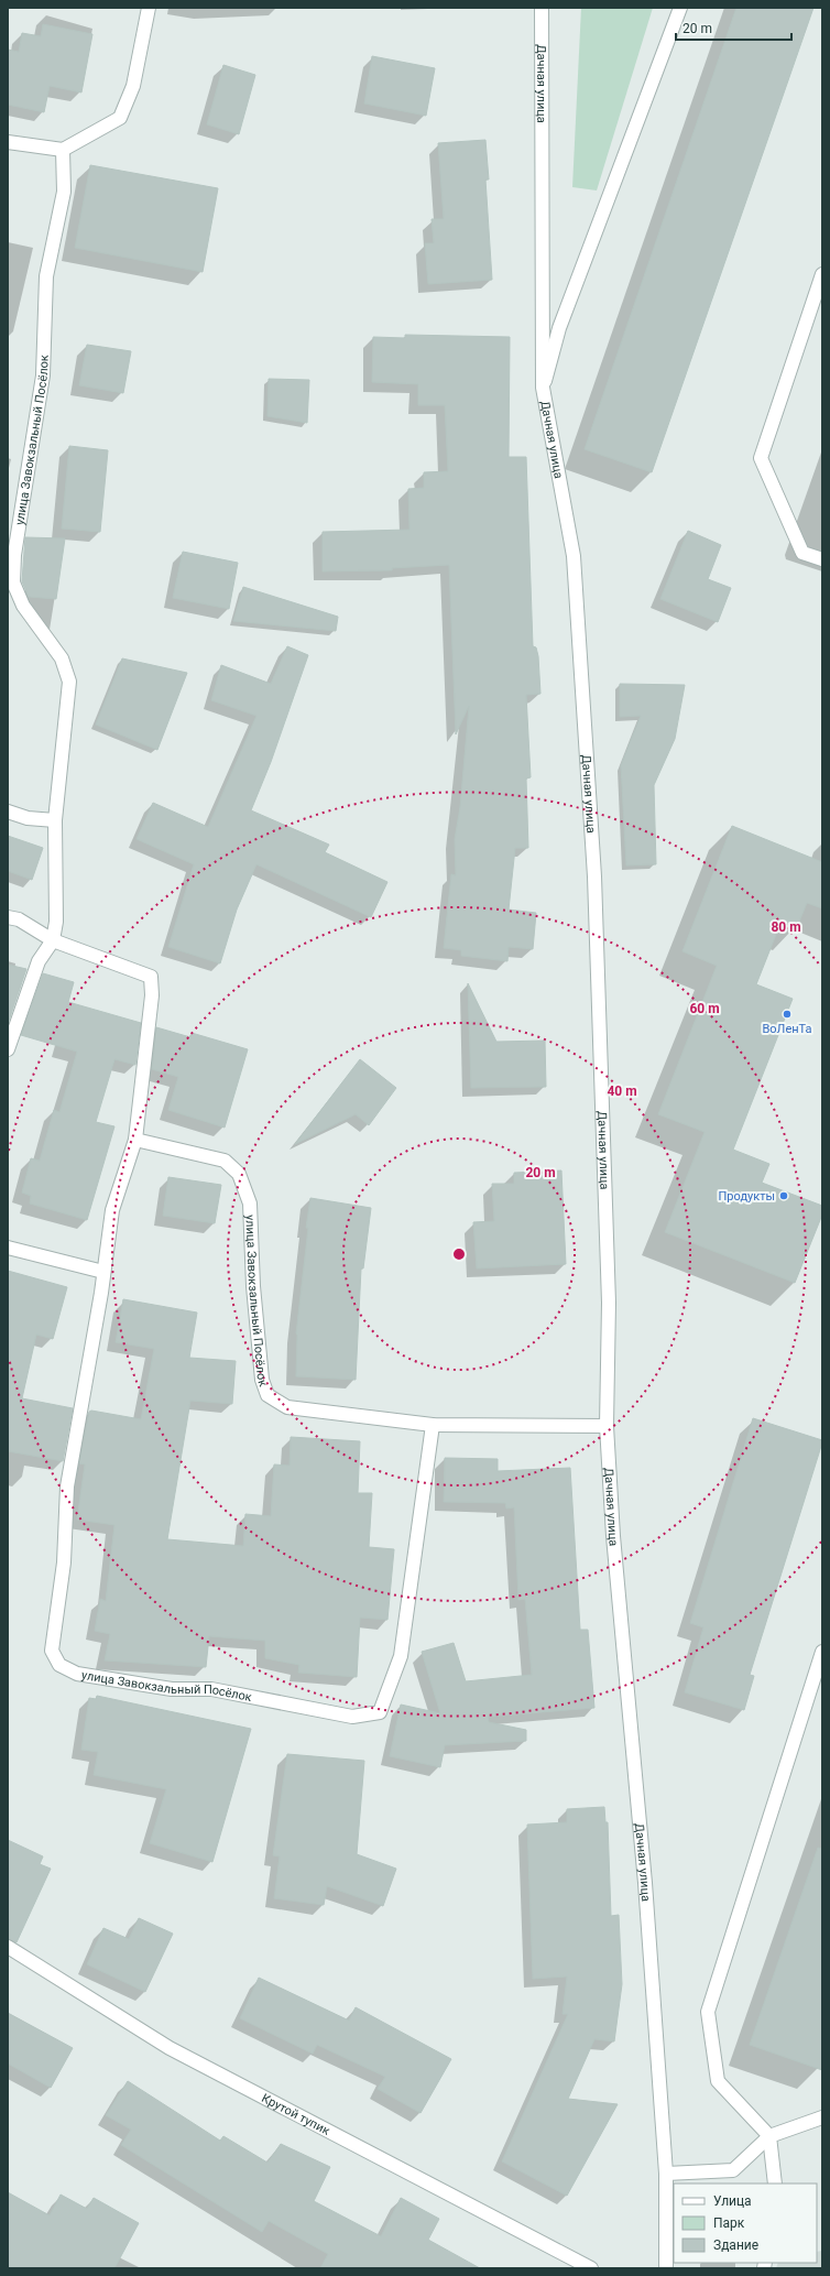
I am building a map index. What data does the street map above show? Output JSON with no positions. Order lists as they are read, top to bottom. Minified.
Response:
{"streets":{"street":["Дачная улица","улица Завокзальный Посёлок","Крутой тупик"]},"crossings":[["Дачная улица","улица Завокзальный Посёлок"]],"places":["ВоЛенТа","Продукты"],"legend":["Улица","Парк","Здание"],"scale_bar":"20 m","rings":["80 m","60 m","40 m","20 m"]}
